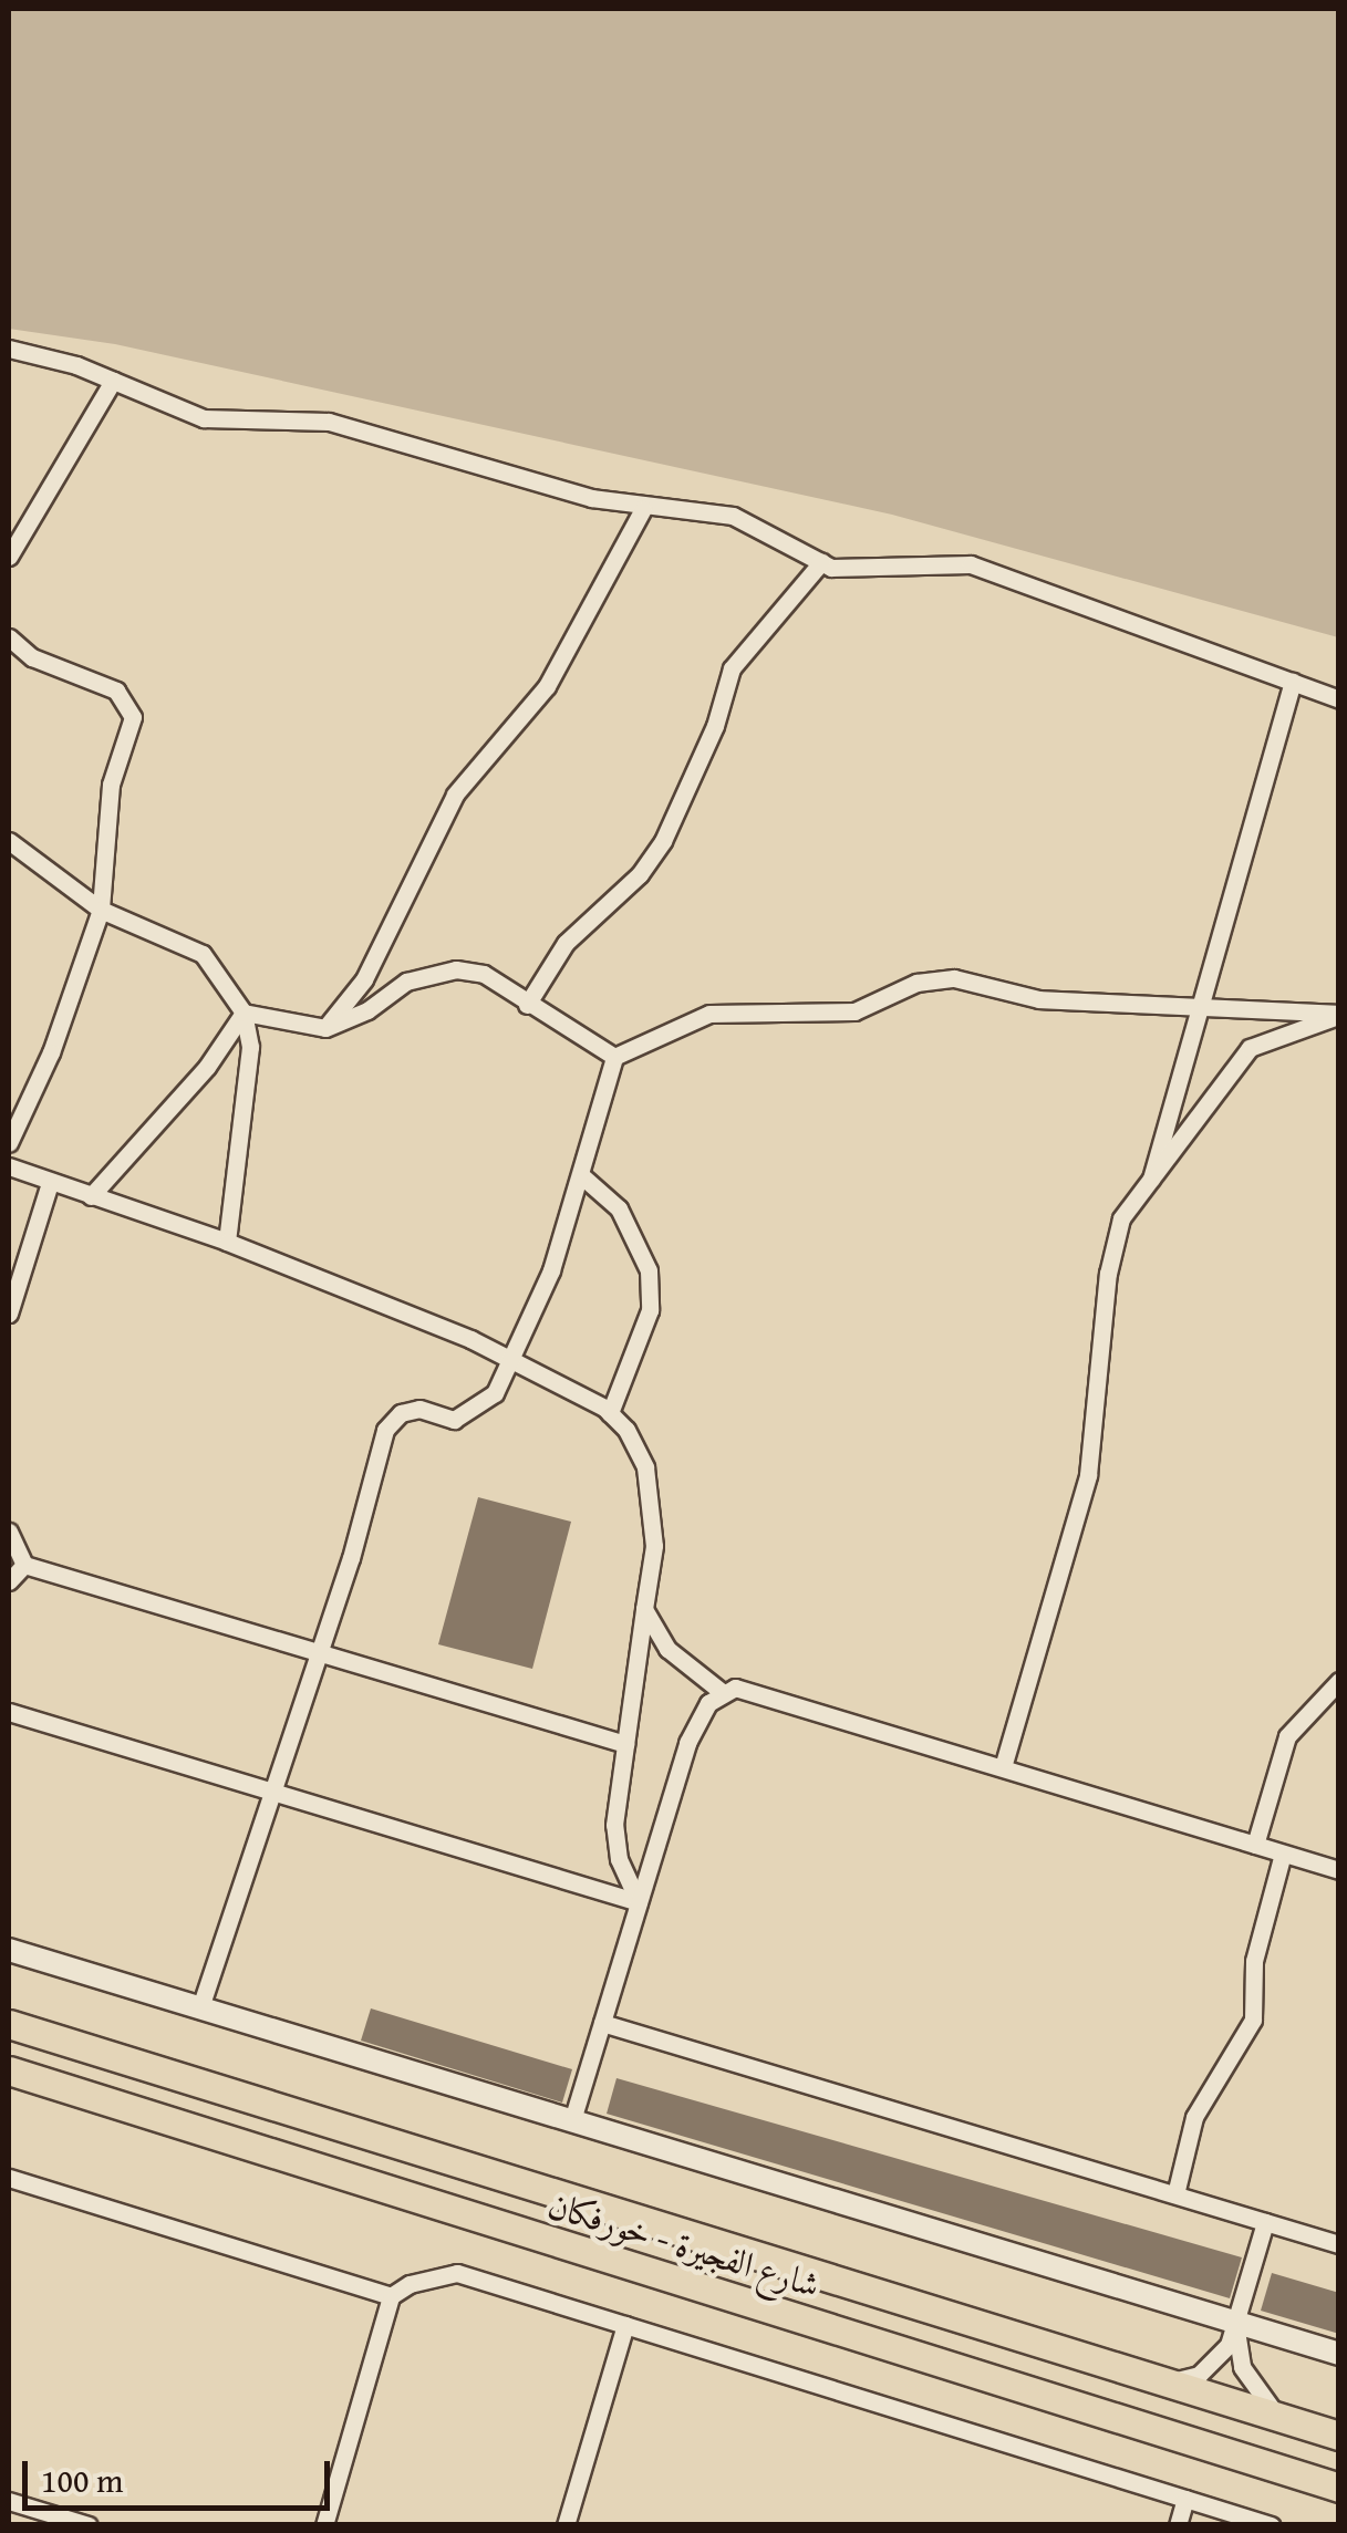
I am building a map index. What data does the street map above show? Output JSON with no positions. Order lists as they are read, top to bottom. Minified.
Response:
{"streets":{"highway":["شارع الفجيرة - خورفكان"]},"scale_bar":"100 m"}
